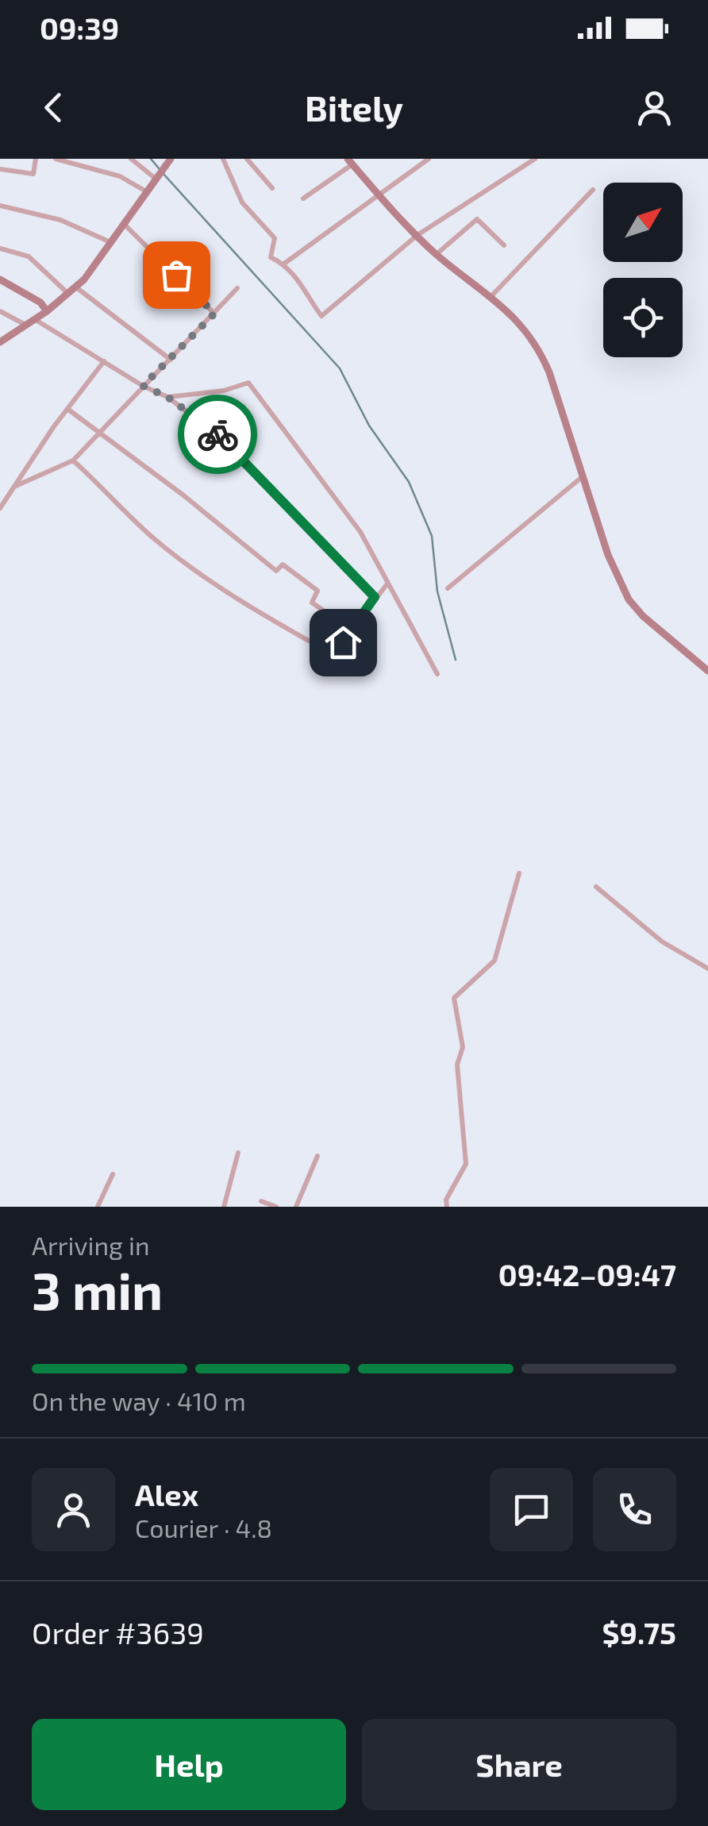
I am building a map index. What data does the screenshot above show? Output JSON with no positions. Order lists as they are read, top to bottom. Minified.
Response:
{"north":"top right","page":{"status":"09:39","header":"Bitely","heading":["3 min","Arriving in","09:42–09:47"],"panel":["Alex","Courier · 4.8","Order #3639","$9.75"],"bar":"On the way · 410 m","buttons":["Help","Share"]}}
